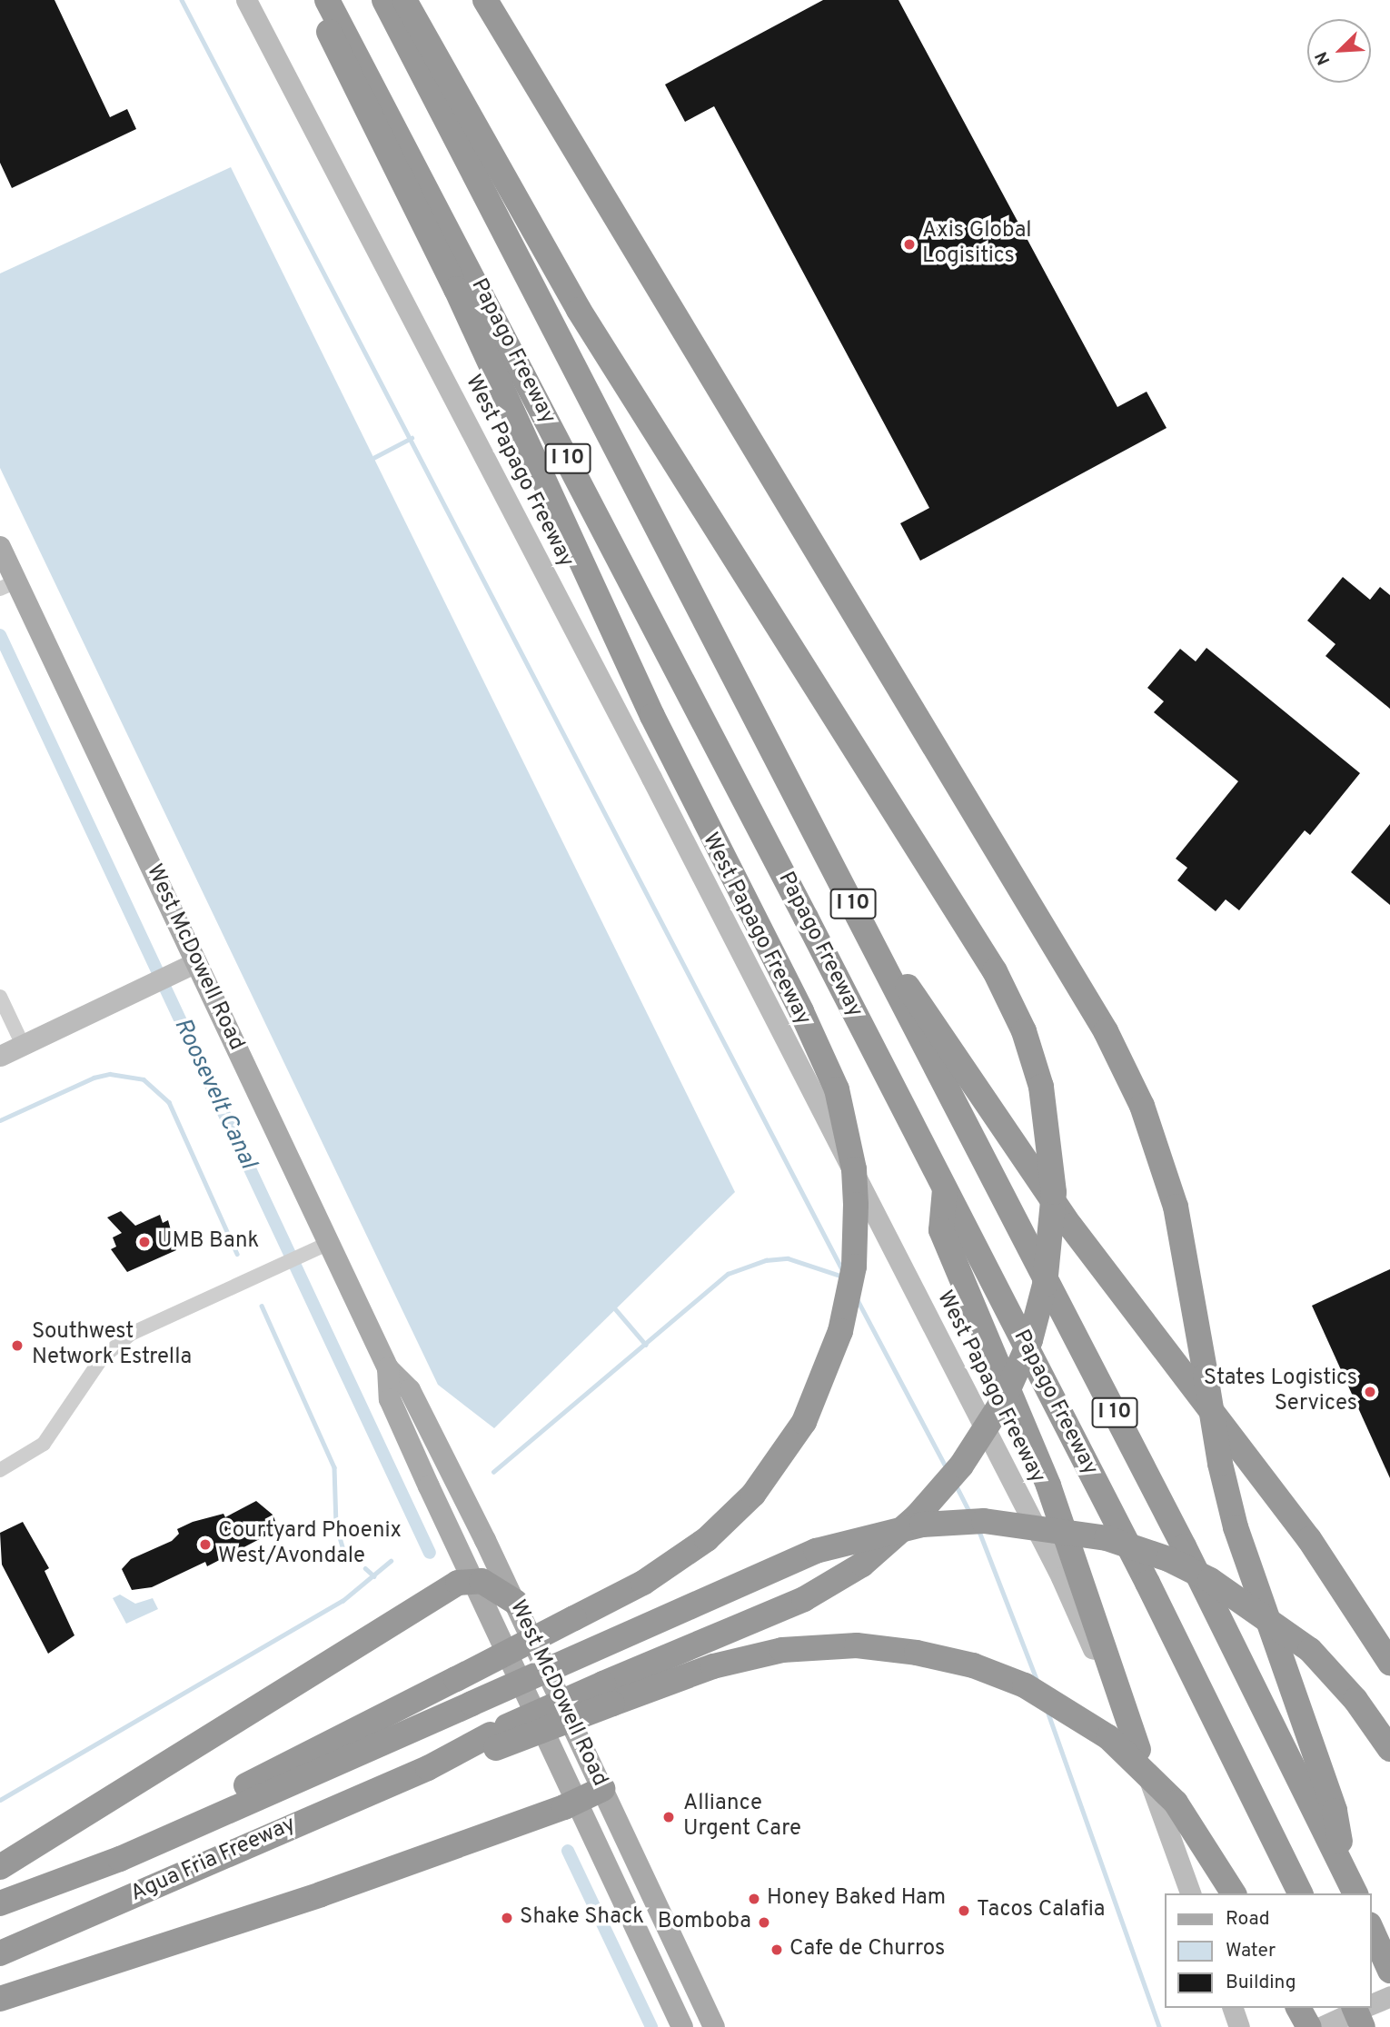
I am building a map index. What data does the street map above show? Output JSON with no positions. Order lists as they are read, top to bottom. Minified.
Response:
{"streets":{"highway":["Papago Freeway","I 10","Agua Fria Freeway"],"main road":["West Papago Freeway","West McDowell Road"]},"water":["Roosevelt Canal"],"places":["Axis Global Logisitics","UMB Bank","Southwest Network Estrella","States Logistics Services","Courtyard Phoenix West/Avondale","Alliance Urgent Care","Honey Baked Ham","Tacos Calafia","Shake Shack","Bomboba","Cafe de Churros"],"legend":["Road","Water","Building"],"north":"bottom left"}
